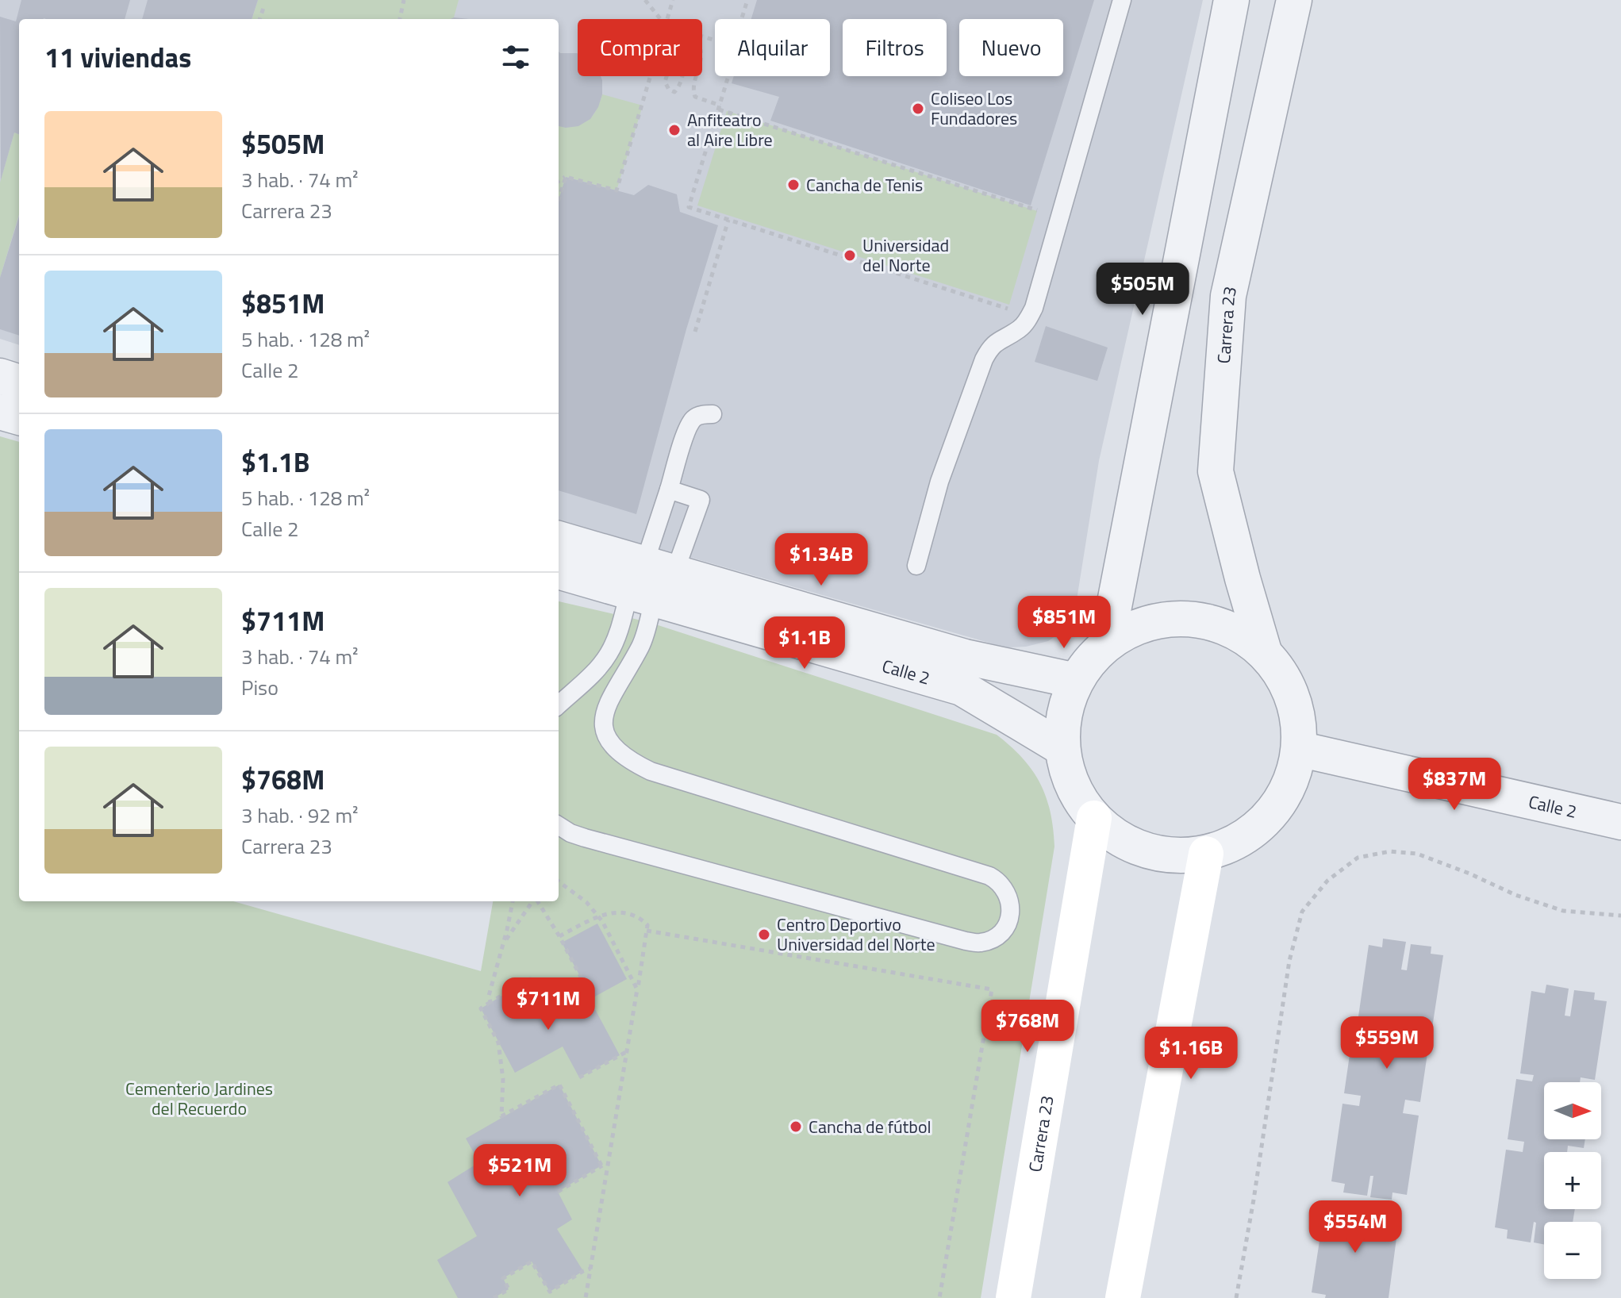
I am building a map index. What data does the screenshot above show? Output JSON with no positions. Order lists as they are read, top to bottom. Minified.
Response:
{"streets":{"main road":["Carrera 23"],"street":["Calle 2"]},"parks":["Cementerio Jardines del Recuerdo"],"places":["Coliseo Los Fundadores","Anfiteatro al Aire Libre","Cancha de Tenis","Universidad del Norte","Centro Deportivo Universidad del Norte","Cancha de fútbol"],"north":"right","page":{"chip":["Comprar","Alquilar","Filtros","Nuevo"],"heading":"11 viviendas","list":[{"name":"$505M","note":"3 hab. · 74 m² · Carrera 23"},{"name":"$851M","note":"5 hab. · 128 m² · Calle 2"},{"name":"$1.1B","note":"5 hab. · 128 m² · Calle 2"},{"name":"$711M","note":"3 hab. · 74 m² · Piso"},{"name":"$768M","note":"3 hab. · 92 m² · Carrera 23"}],"price":["$505M","$1.34B","$851M","$1.1B","$837M","$711M","$768M","$559M","$1.16B","$521M","$554M"],"map_buttons":["+","−"]}}
